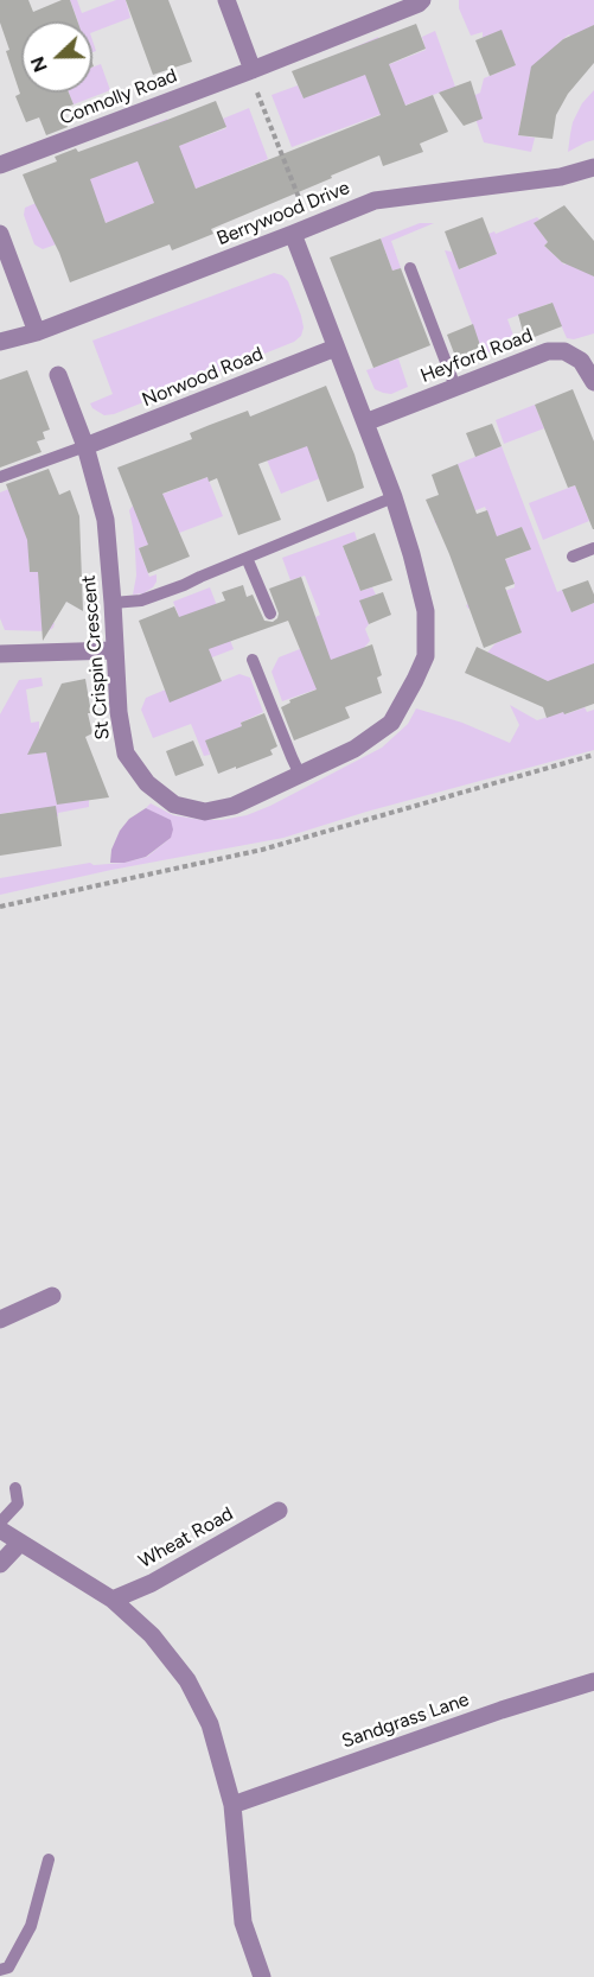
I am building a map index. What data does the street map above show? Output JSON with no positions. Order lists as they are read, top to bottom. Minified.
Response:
{"streets":{"street":["Connolly Road","Berrywood Drive","Heyford Road","Norwood Road","St Crispin Crescent","Wheat Road","Sandgrass Lane"]},"crossings":[["Berrywood Drive","St Crispin Crescent"],["Heyford Road","St Crispin Crescent"],["Norwood Road","St Crispin Crescent"]],"north":"left"}
